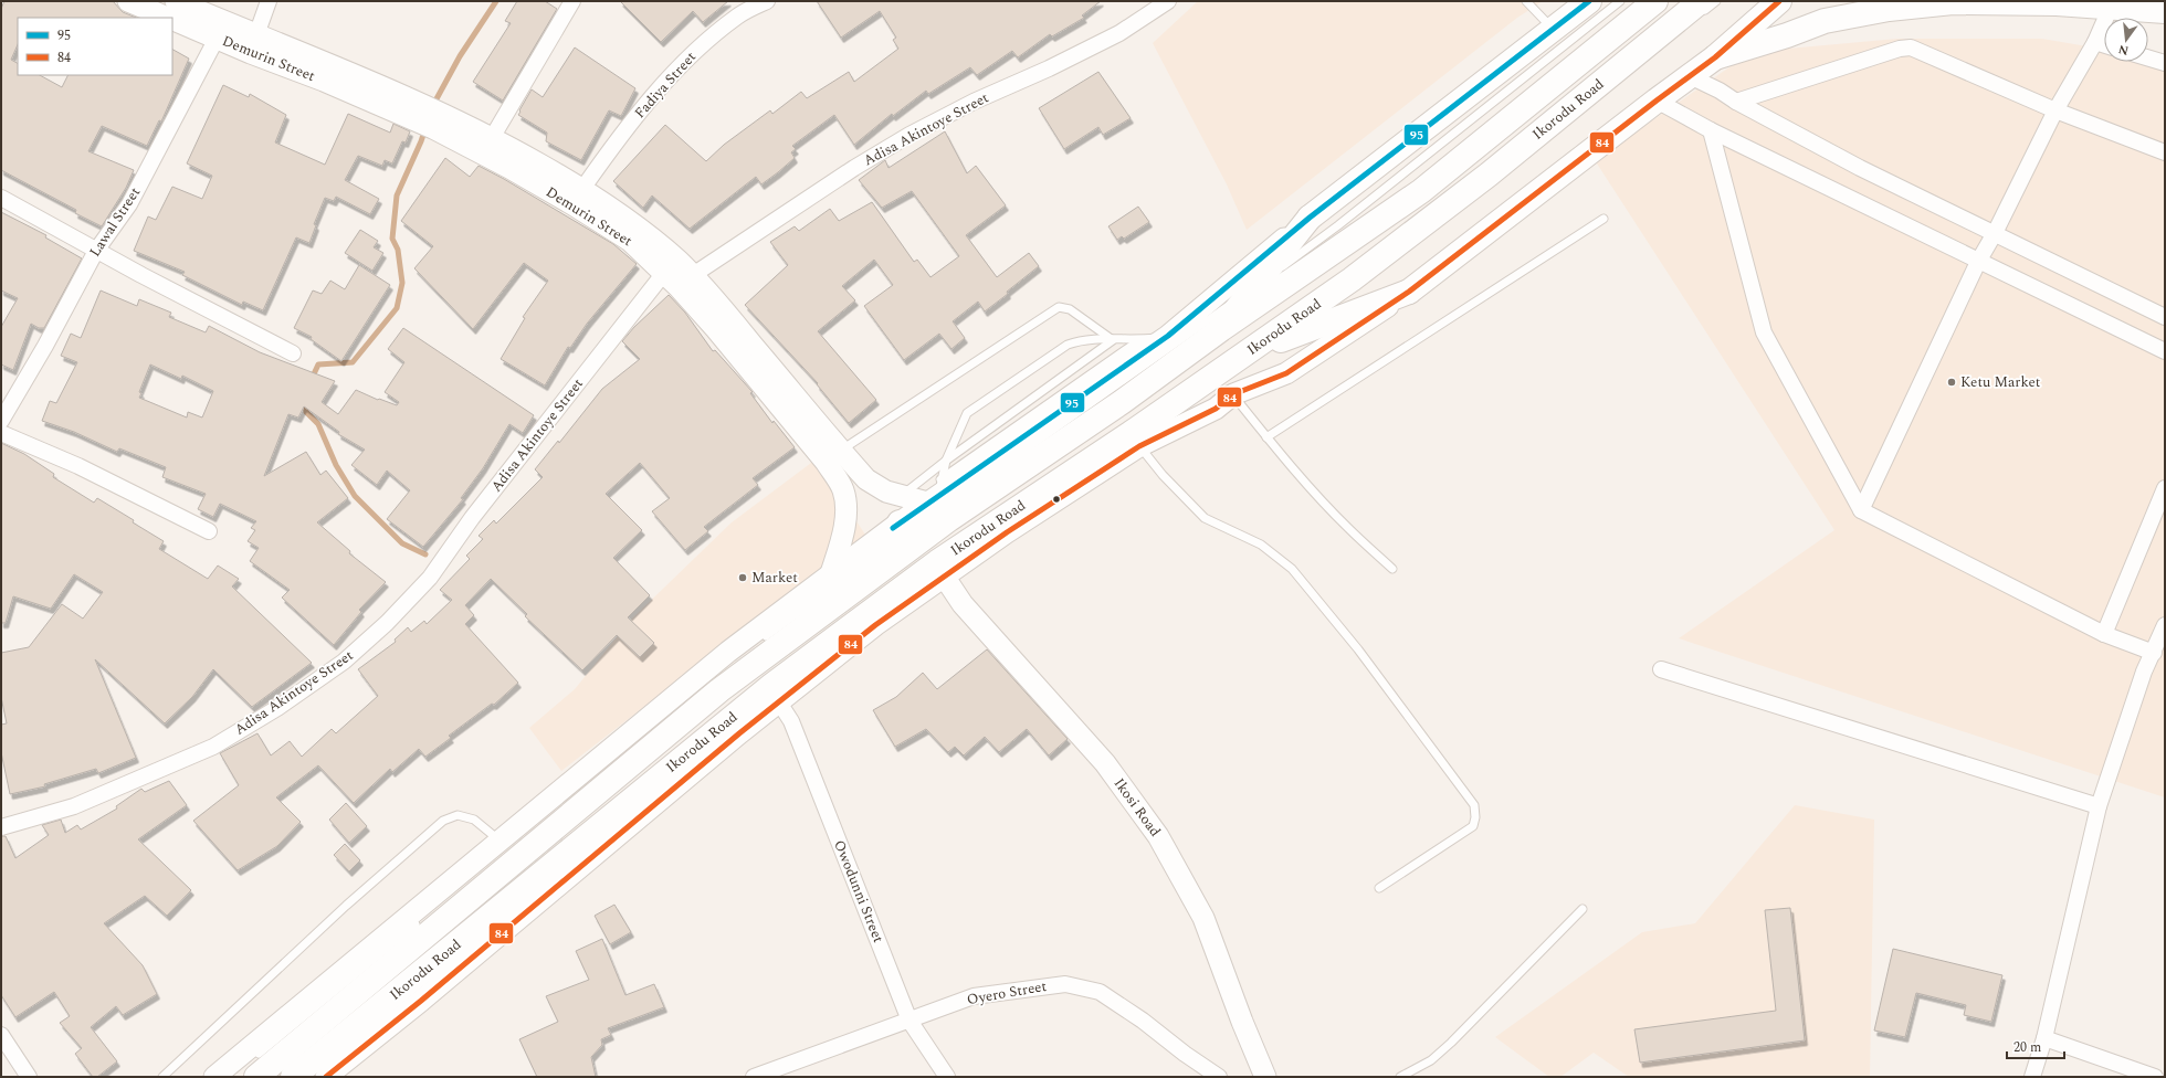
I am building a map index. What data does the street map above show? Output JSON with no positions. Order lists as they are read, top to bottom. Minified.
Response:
{"streets":{"main road":["Ikorodu Road"],"street":["Demurin Street","Fadiya Street","Adisa Akintoye Street","Lawal Street","Ikosi Road","Owodunni Street","Oyero Street"]},"crossings":[["Demurin Street","Fadiya Street"],["Demurin Street","Ikorodu Road"],["Demurin Street","Adisa Akintoye Street"],["Demurin Street","Lawal Street"],["Ikorodu Road","Ikosi Road"],["Ikorodu Road","Owodunni Street"],["Owodunni Street","Oyero Street"]],"places":["Ketu Market","Market"],"lines":["transit line 95","transit line 84"],"legend":["95","84"],"scale_bar":"20 m","north":"bottom"}
